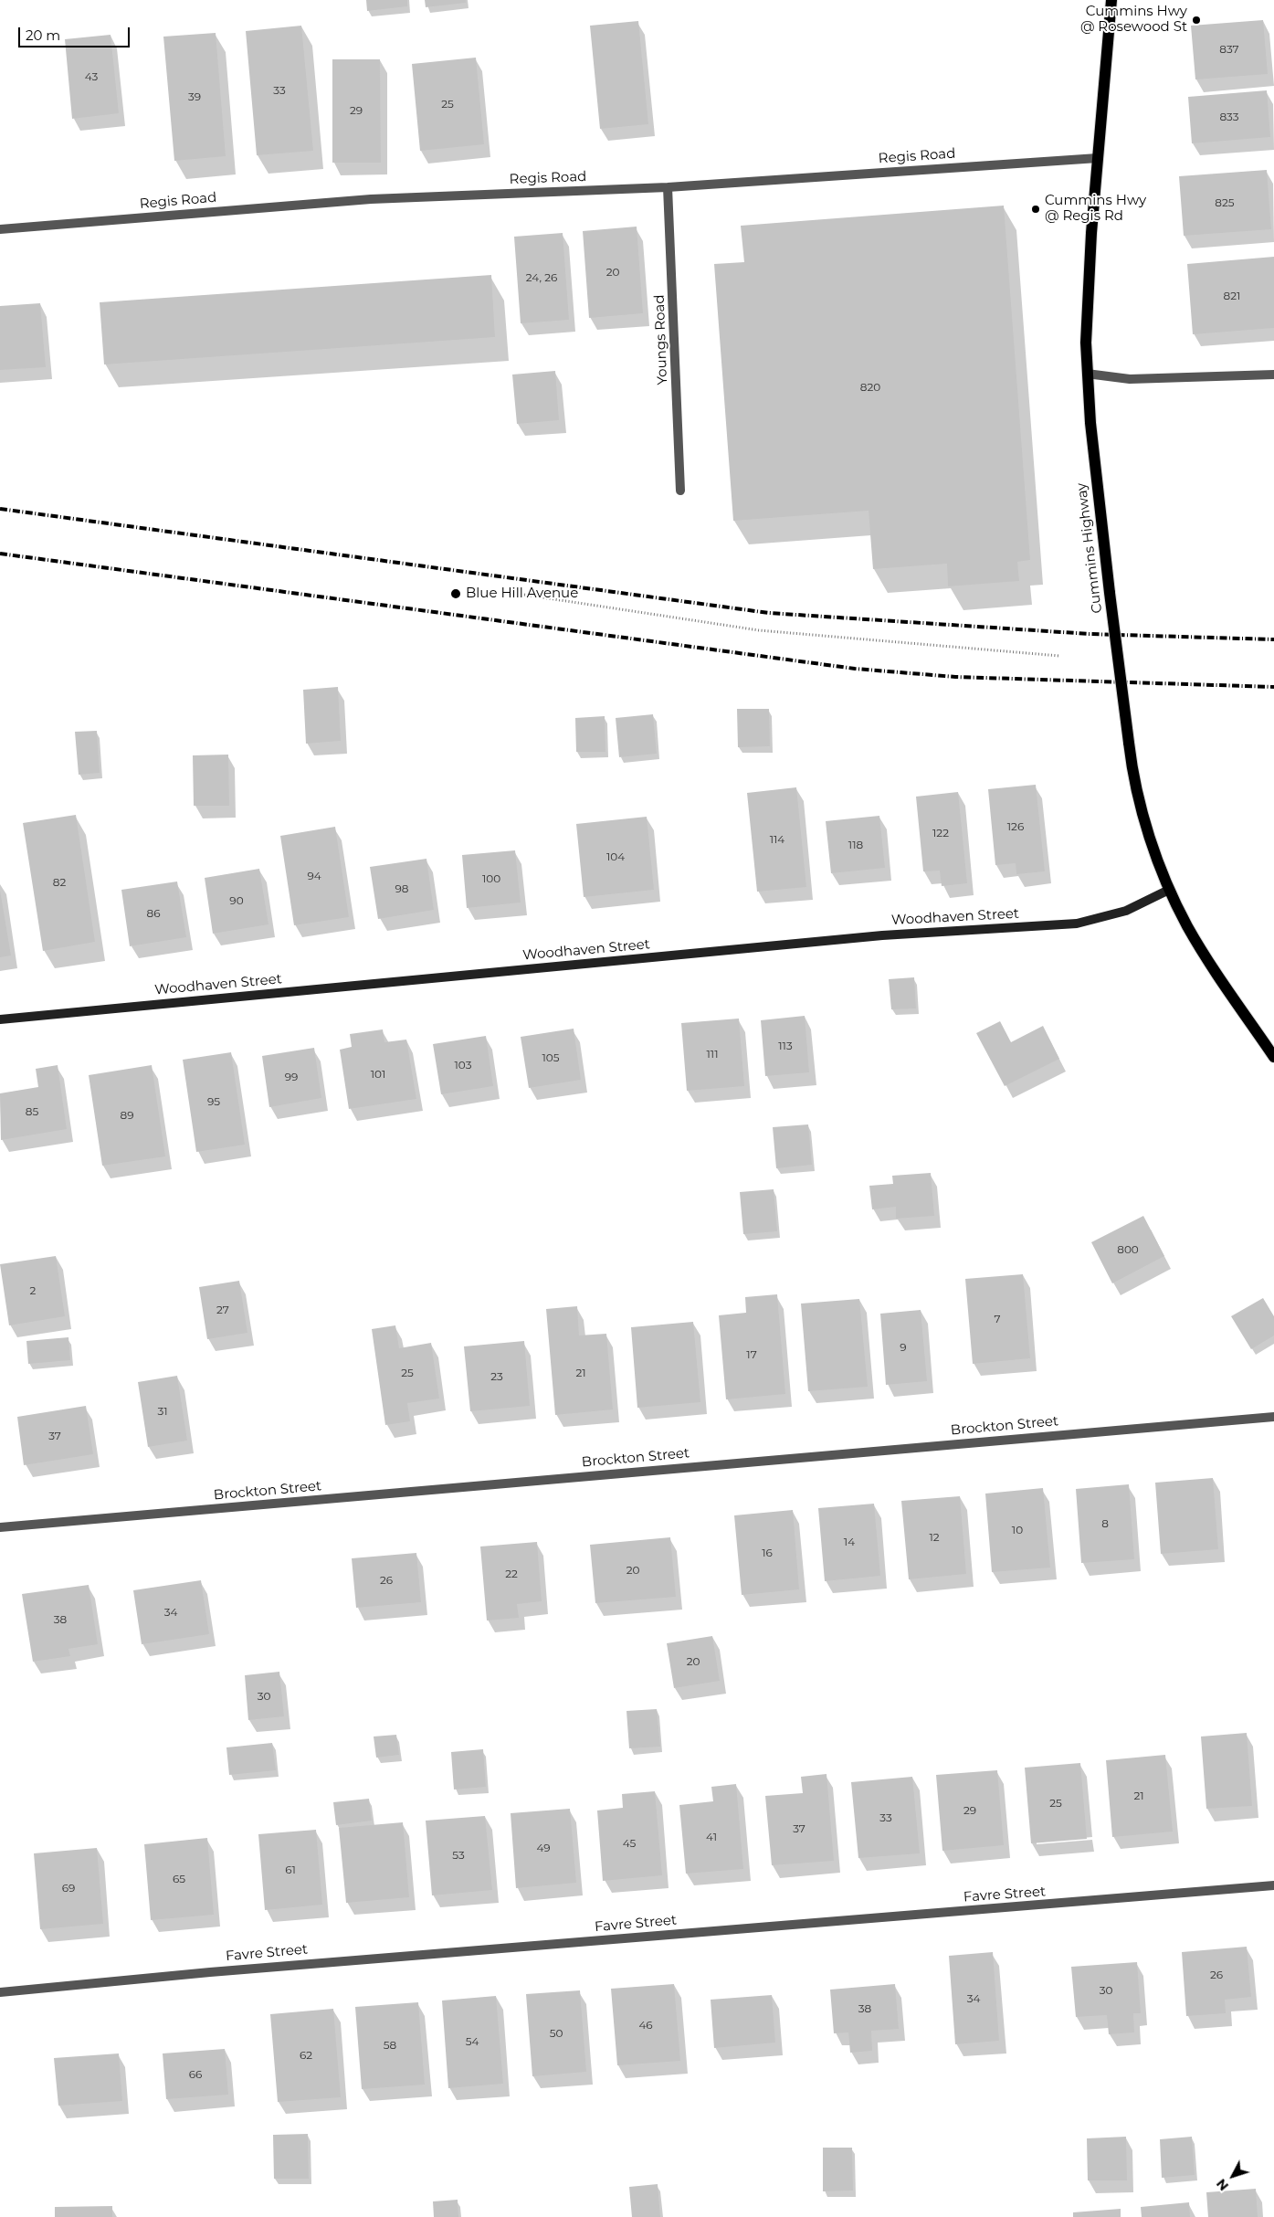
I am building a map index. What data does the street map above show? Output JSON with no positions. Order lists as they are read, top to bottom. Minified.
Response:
{"streets":{"main road":["Cummins Highway"],"street":["Regis Road","Youngs Road","Woodhaven Street","Brockton Street","Favre Street"]},"crossings":[["Regis Road","Youngs Road"],["Regis Road","Cummins Highway"],["Cummins Highway","Woodhaven Street"]],"places":["Cummins Hwy @ Rosewood St","Cummins Hwy @ Regis Rd","Blue Hill Avenue"],"house_numbers":["837","43","33","39","25","29","833","825","20","24, 26","821","820","126","122","114","118","104","94","100","82","98","90","86","113","111","105","103","101","99","95","85","89","800","2","27","7","9","17","25","21","23","31","37","8","10","12","14","16","20","22","26","34","38","20","30","21","25","29","33","37","41","45","49","53","61","65","69","26","30","34","38","46","50","54","58","62","66"],"scale_bar":"20 m","north":"bottom left"}
